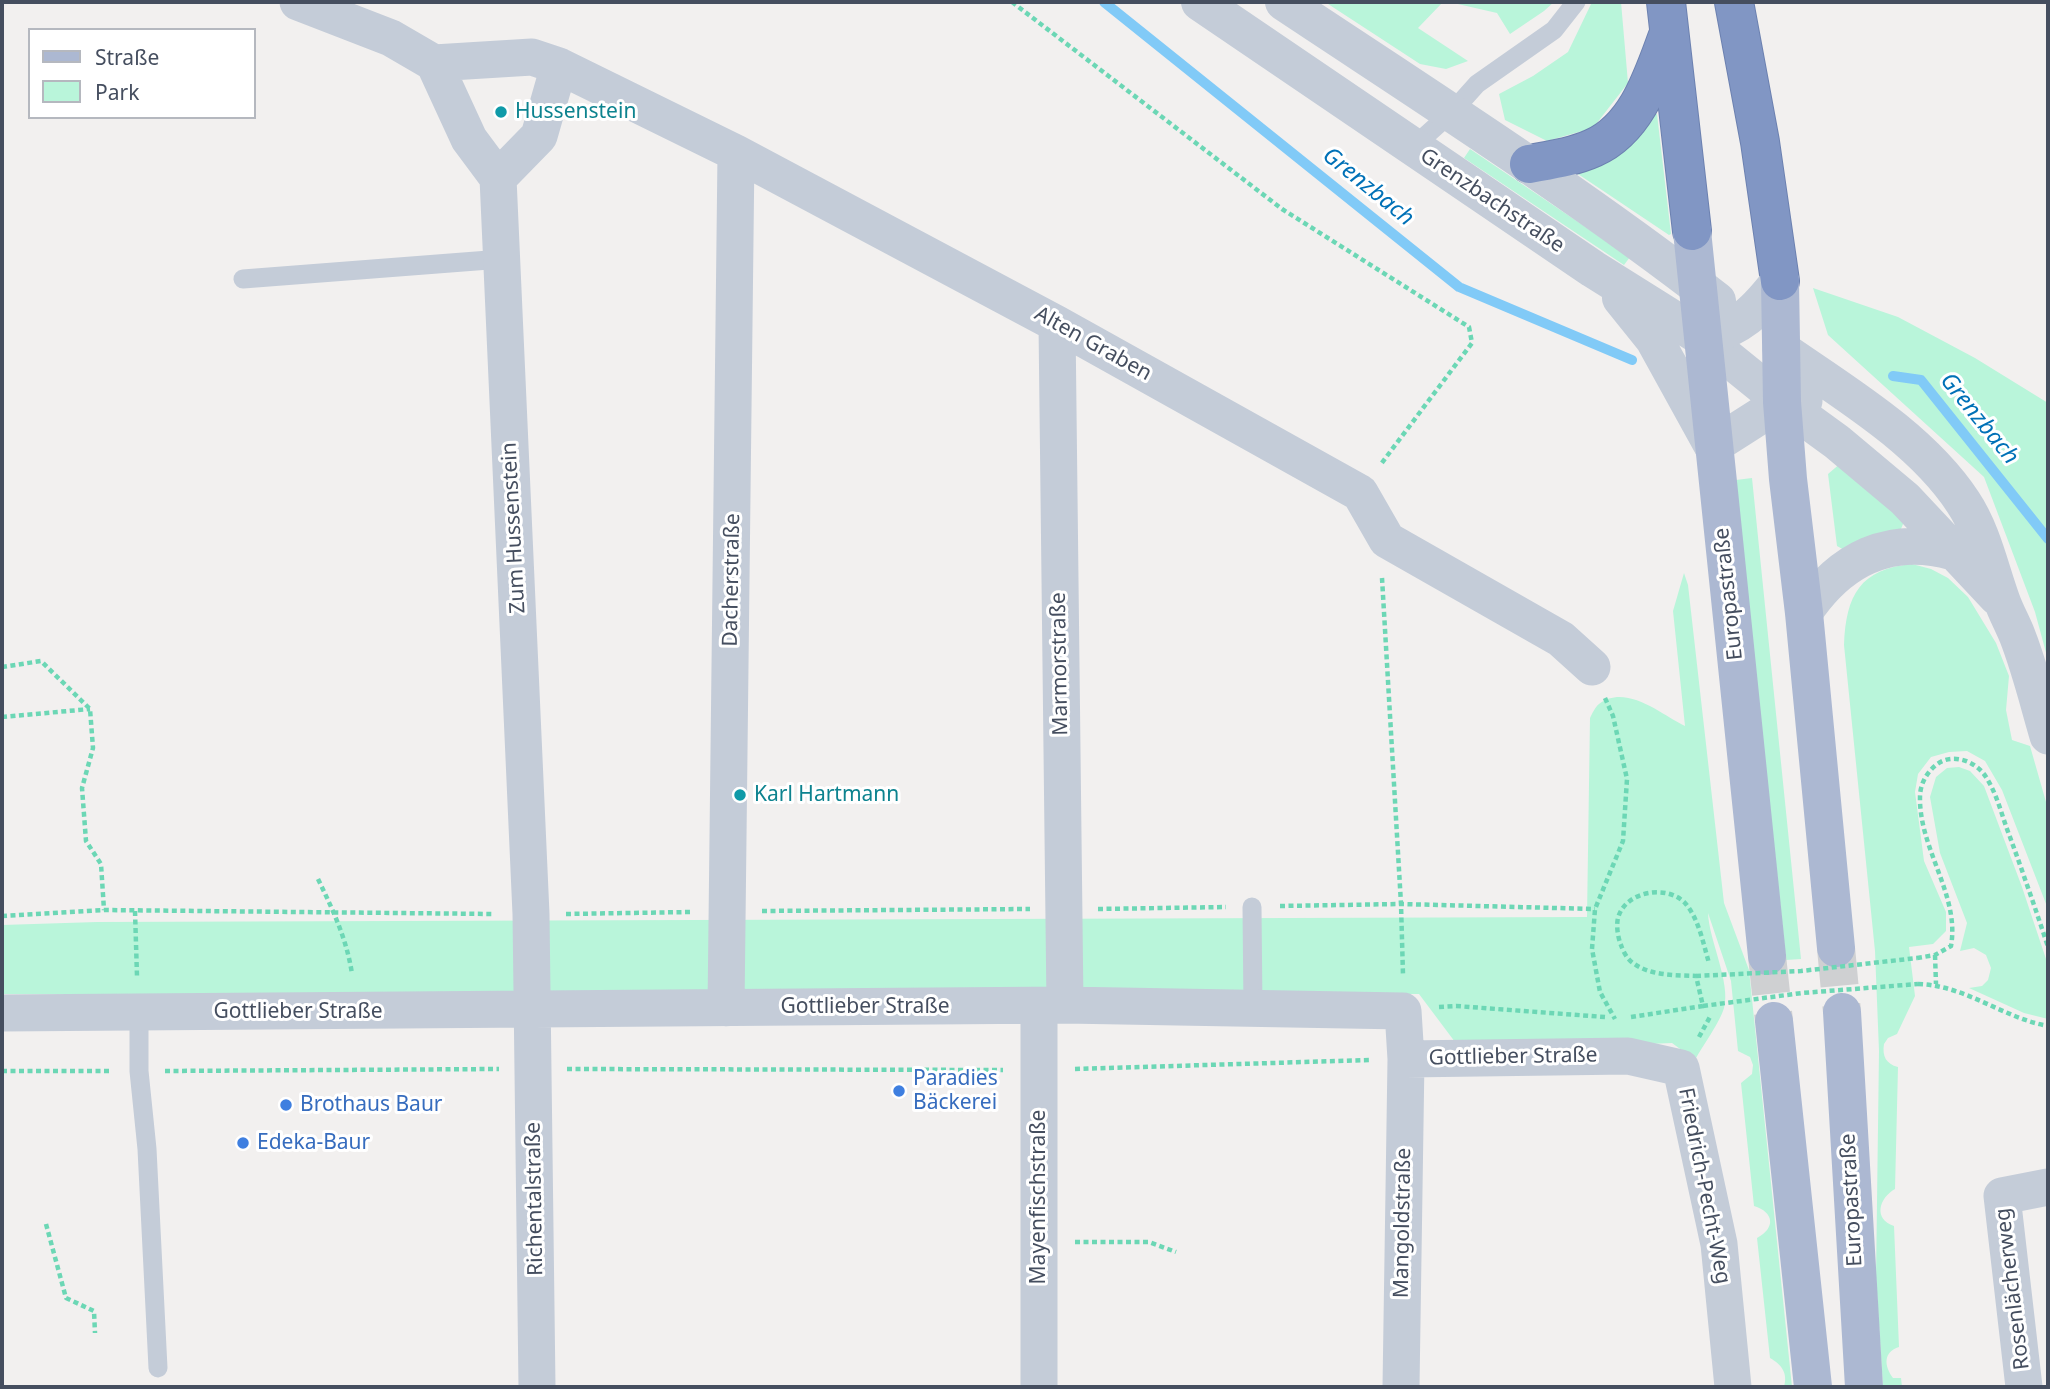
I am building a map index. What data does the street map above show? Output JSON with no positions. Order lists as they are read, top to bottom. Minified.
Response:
{"streets":{"main road":["Europastraße"],"street":["Grenzbachstraße","Alten Graben","Zum Hussenstein","Dacherstraße","Marmorstraße","Gottlieber Straße","Friedrich-Pecht-Weg","Mayenfischstraße","Richentalstraße","Mangoldstraße","Rosenlächerweg"]},"crossings":[["Grenzbachstraße","Europastraße"],["Alten Graben","Dacherstraße"],["Alten Graben","Marmorstraße"],["Zum Hussenstein","Gottlieber Straße"],["Zum Hussenstein","Richentalstraße"],["Dacherstraße","Gottlieber Straße"],["Marmorstraße","Gottlieber Straße"],["Marmorstraße","Mayenfischstraße"],["Gottlieber Straße","Friedrich-Pecht-Weg"],["Gottlieber Straße","Mayenfischstraße"],["Gottlieber Straße","Richentalstraße"],["Gottlieber Straße","Mangoldstraße"]],"water":["Grenzbach"],"places":["Hussenstein","Karl Hartmann","Paradies Bäckerei","Brothaus Baur","Edeka-Baur"],"legend":["Straße","Park"]}
